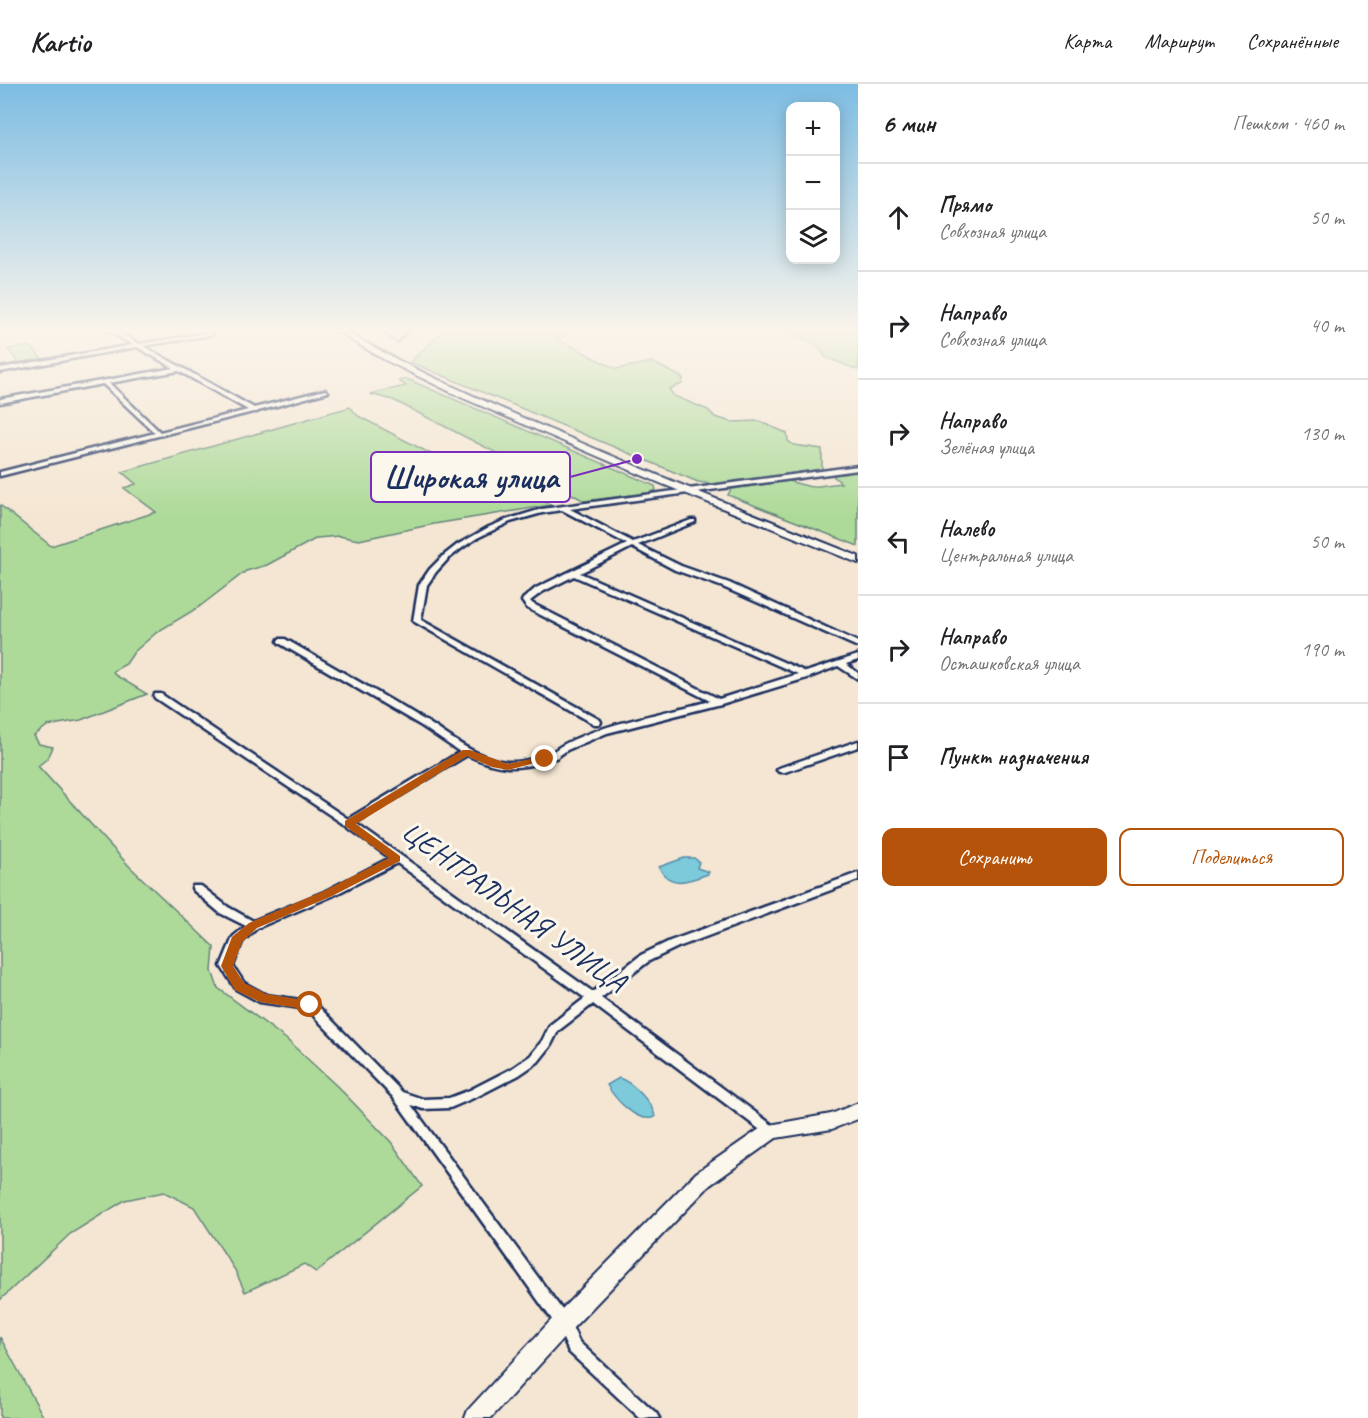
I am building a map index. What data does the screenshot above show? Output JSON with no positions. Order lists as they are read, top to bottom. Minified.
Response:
{"streets":{"street":["ЦЕНТРАЛЬНАЯ УЛИЦА"]},"places":["Широкая улица"],"page":{"header":"Kartio","nav":["Карта","Маршрут","Сохранённые"],"heading":["6 мин","Пешком · 460 m"],"map_buttons":["+","−"],"list":[["Прямо","Совхозная улица","50 m"],["Направо","Совхозная улица","40 m"],["Направо","Зелёная улица","130 m"],["Налево","Центральная улица","50 m"],["Направо","Осташковская улица","190 m"],"Пункт назначения"],"buttons":["Сохранить","Поделиться"]}}
